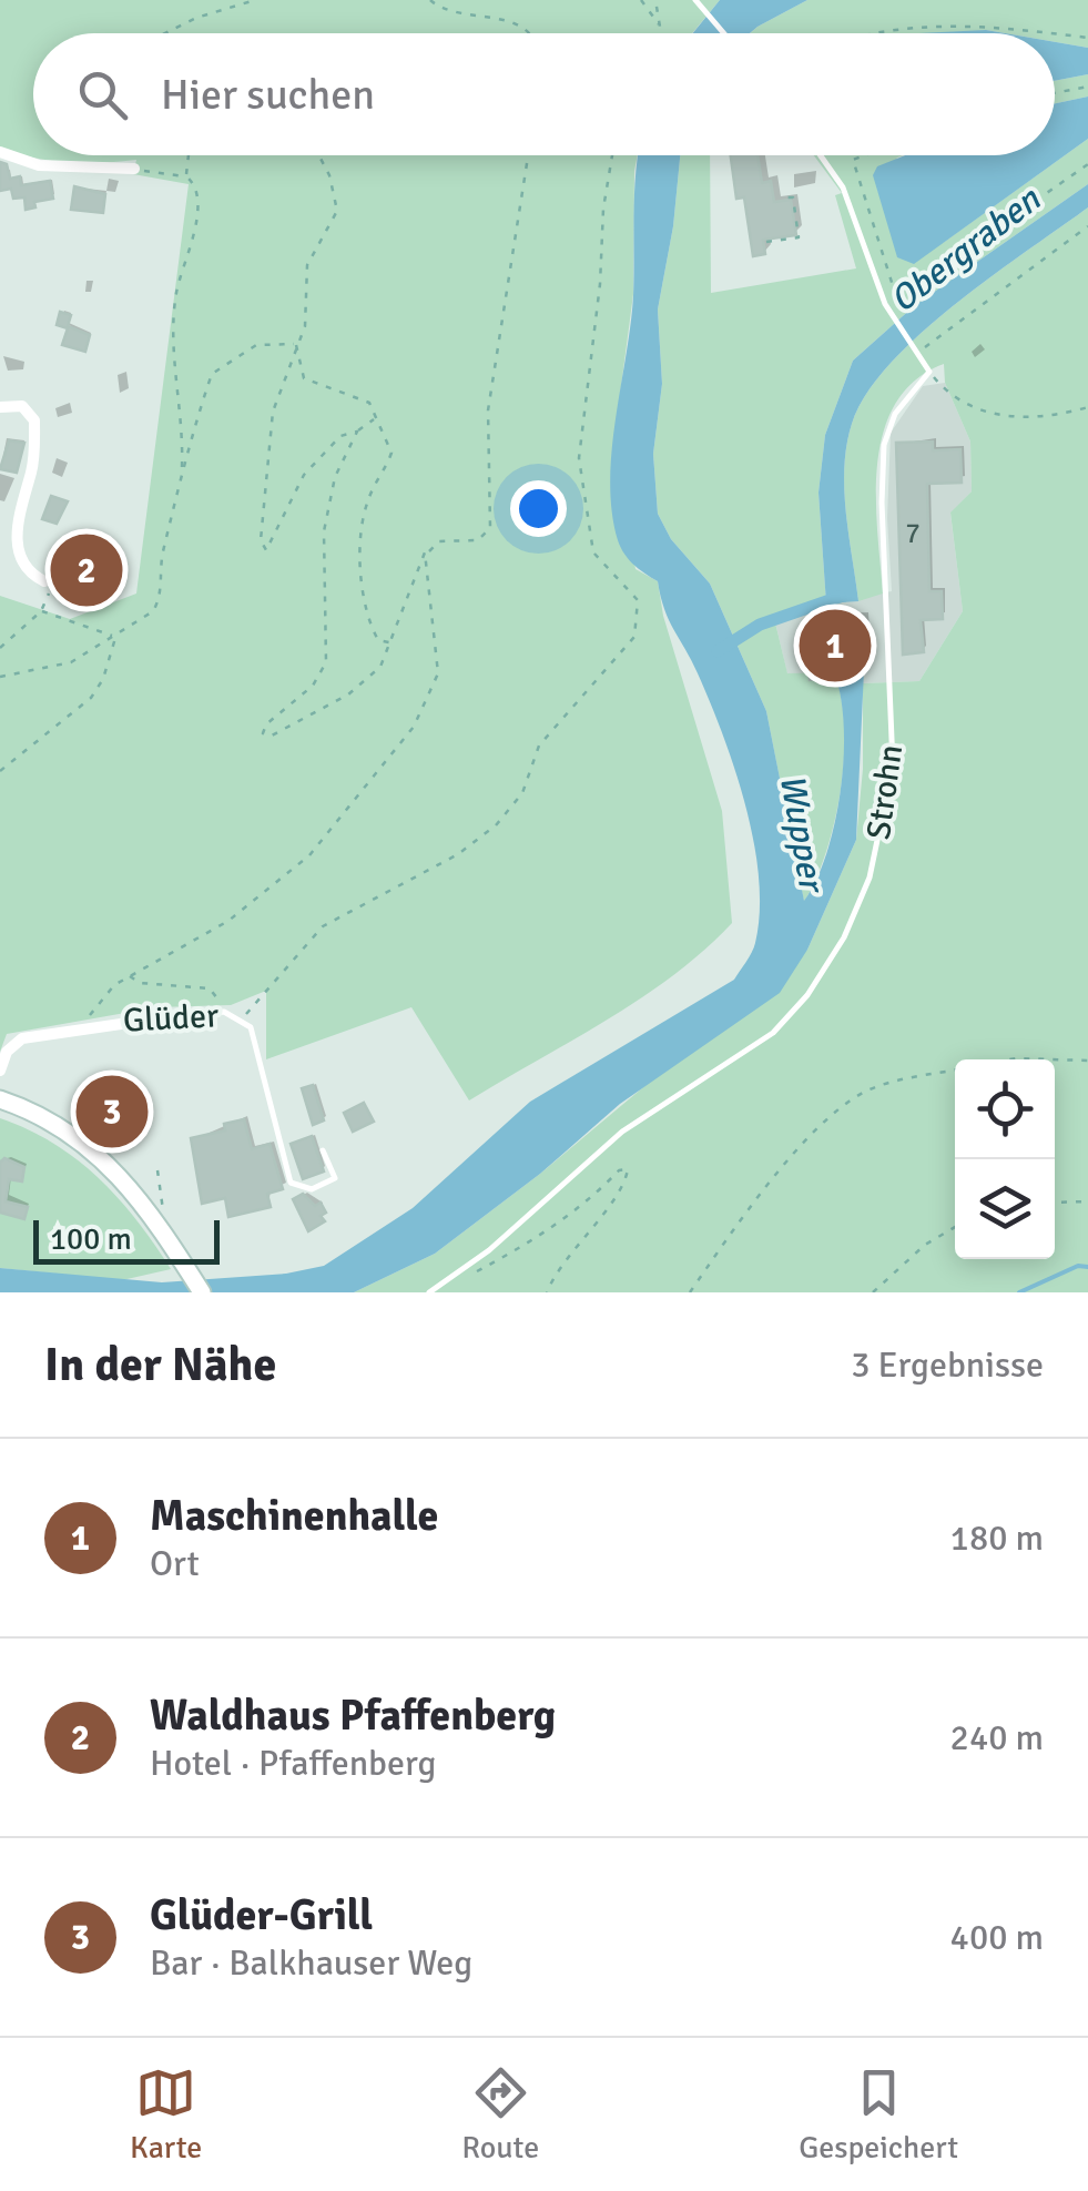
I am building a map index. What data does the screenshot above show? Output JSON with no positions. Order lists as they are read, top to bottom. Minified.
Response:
{"streets":{"street":["Glüder"],"lane":["Strohn"]},"water":["Obergraben","Wupper"],"house_numbers":["7"],"scale_bar":"100 m","page":{"search":"Hier suchen","pins":["2","1","3"],"scale":"100 m","heading":["In der Nähe","3 Ergebnisse"],"list":[{"mark":"1","name":"Maschinenhalle","note":"Ort","value":"180 m"},{"mark":"2","name":"Waldhaus Pfaffenberg","note":"Hotel · Pfaffenberg","value":"240 m"},{"mark":"3","name":"Glüder-Grill","note":"Bar · Balkhauser Weg","value":"400 m"}],"nav":["Karte","Route","Gespeichert"]}}
